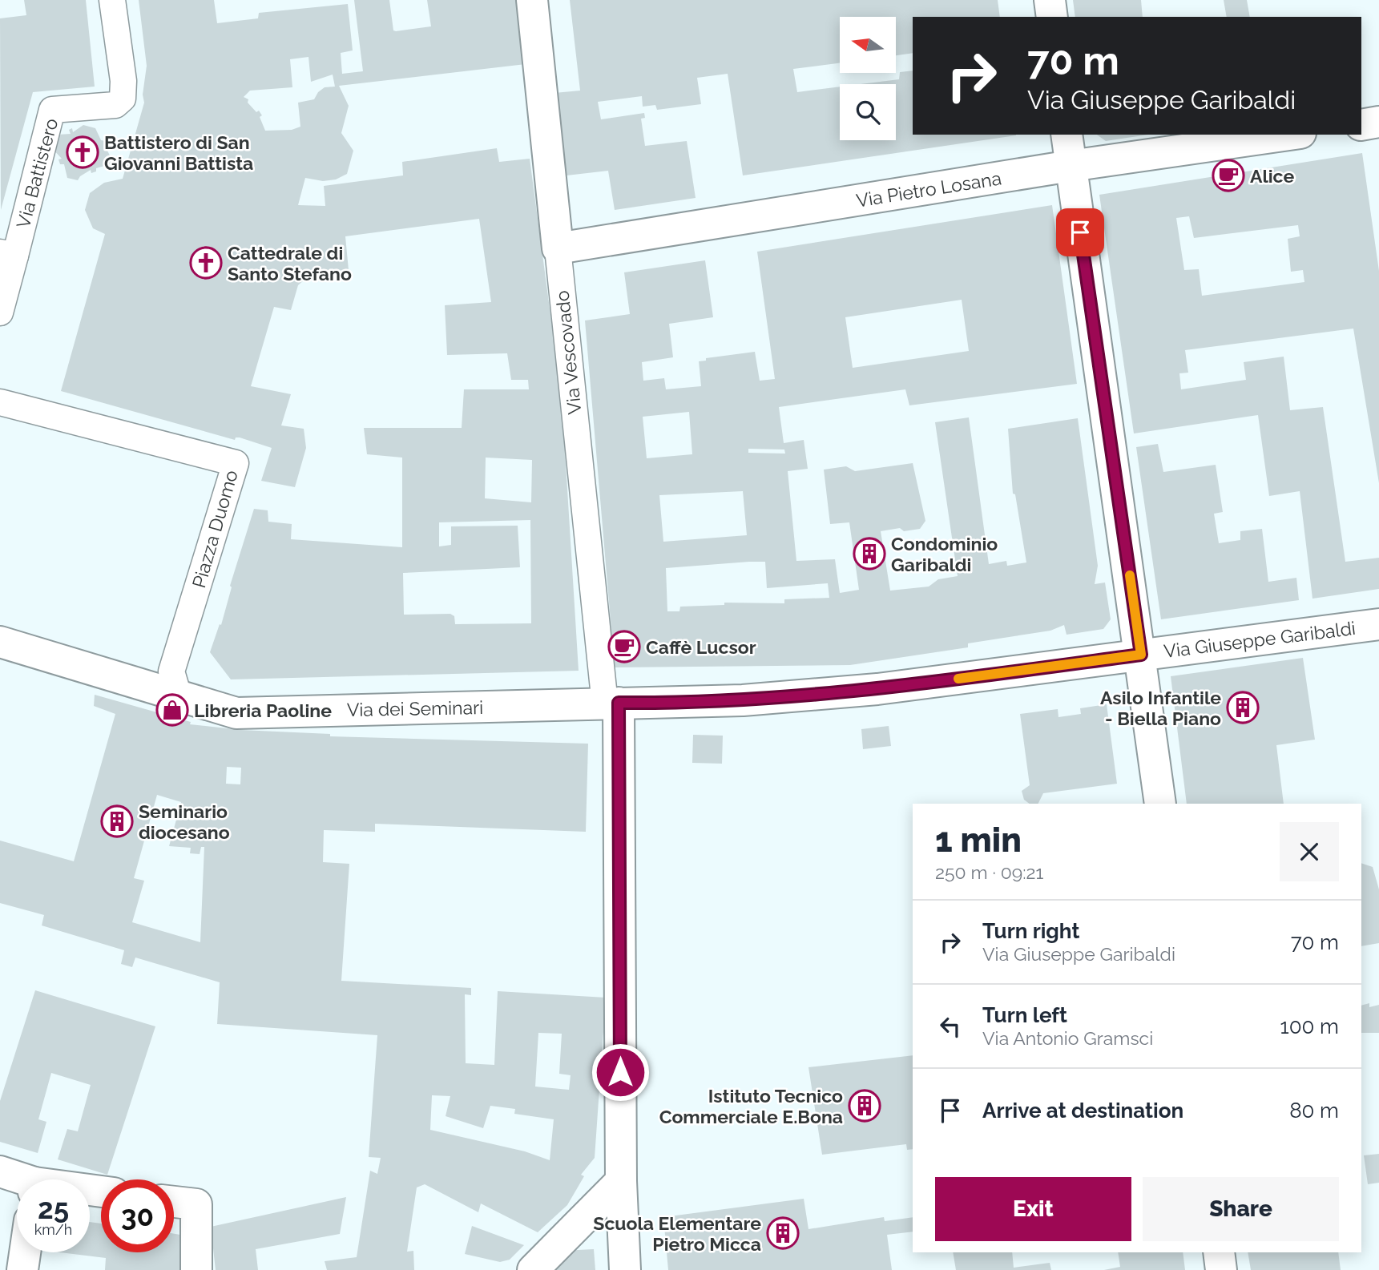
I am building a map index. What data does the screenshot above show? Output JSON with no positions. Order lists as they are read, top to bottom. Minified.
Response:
{"streets":{"street":["Via Battistero","Via Pietro Losana","Via Vescovado","Piazza Duomo","Via Giuseppe Garibaldi","Via dei Seminari"]},"crossings":[["Via Pietro Losana","Via Vescovado"],["Via Vescovado","Via Giuseppe Garibaldi"],["Via Vescovado","Via dei Seminari"],["Piazza Duomo","Via dei Seminari"],["Via Giuseppe Garibaldi","Via dei Seminari"]],"places":{"church":["Battistero di San Giovanni Battista","Cattedrale di Santo Stefano"],"cafe":["Alice","Caffè Lucsor"],"building":["Condominio Garibaldi","Asilo Infantile - Biella Piano","Seminario diocesano","Istituto Tecnico Commerciale E.Bona","Scuola Elementare Pietro Micca"],"shop":["Libreria Paoline"]},"north":"left","page":{"turn":["70 m","Via Giuseppe Garibaldi"],"heading":["1 min","250 m · 09:21"],"list":[{"name":"Turn right","note":"Via Giuseppe Garibaldi","value":"70 m"},{"name":"Turn left","note":"Via Antonio Gramsci","value":"100 m"},{"name":"Arrive at destination","value":"80 m"}],"buttons":["Exit","Share"],"speed":"25 km/h","limit":"30"}}
